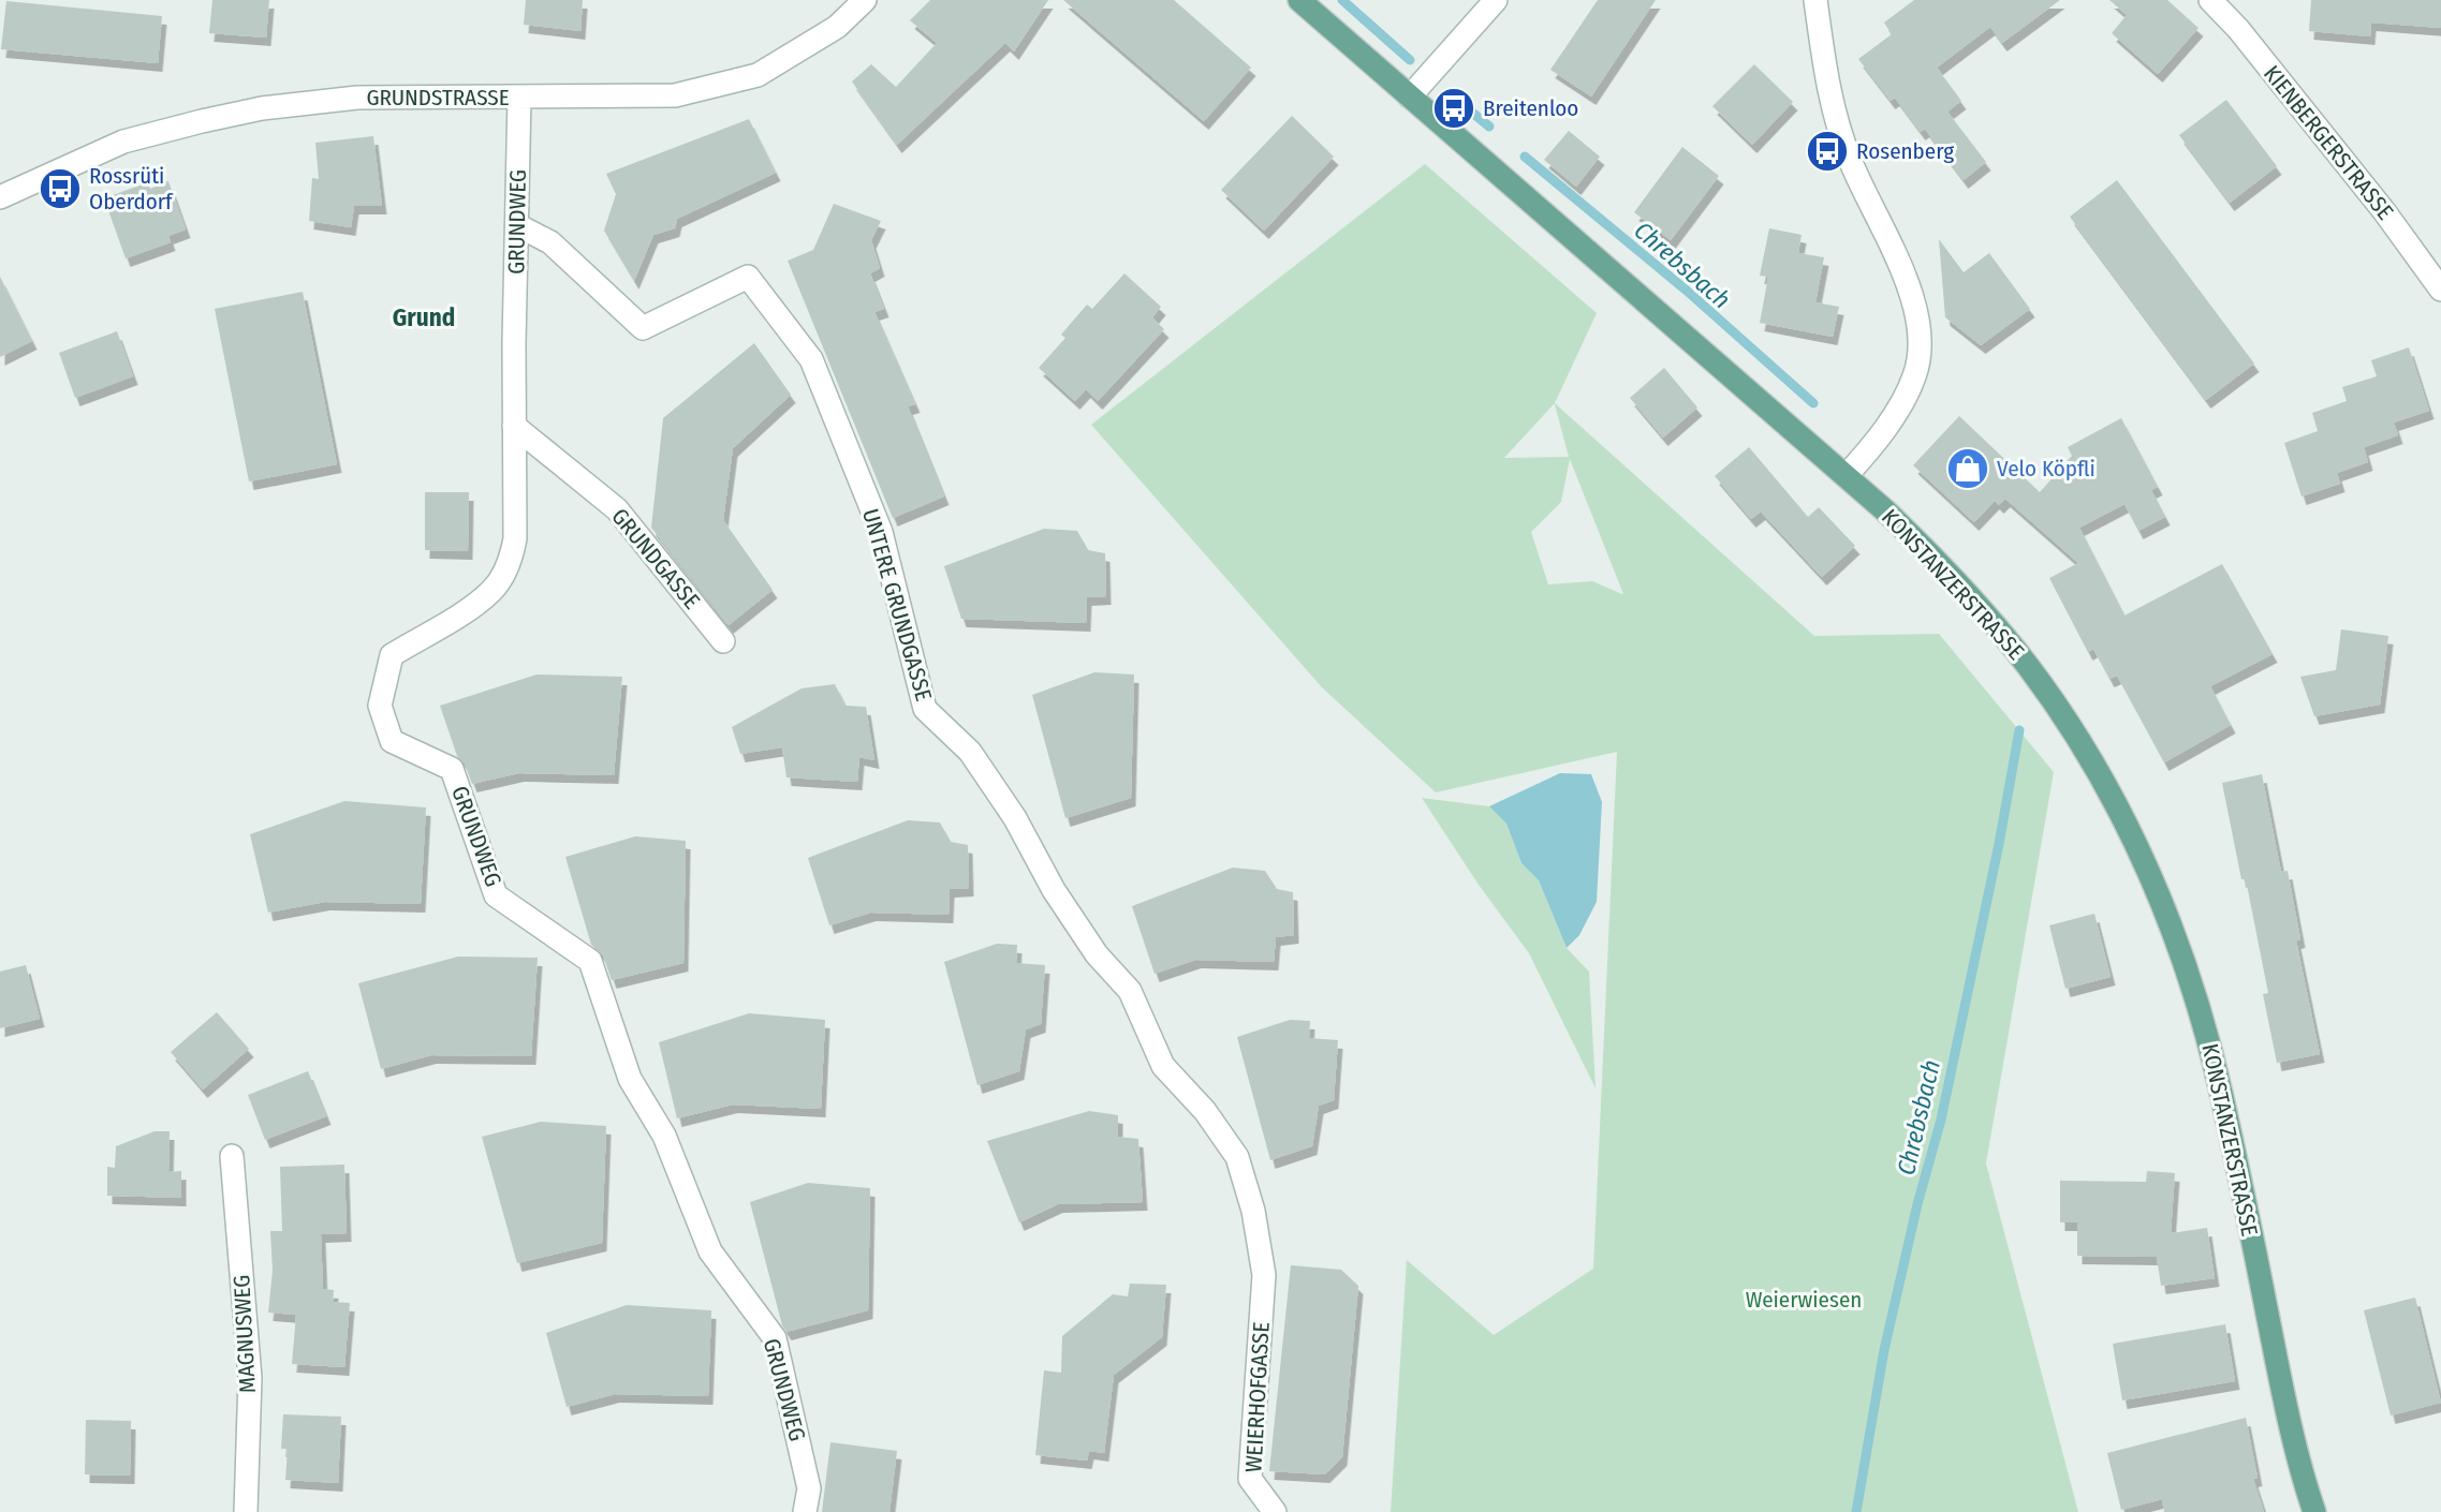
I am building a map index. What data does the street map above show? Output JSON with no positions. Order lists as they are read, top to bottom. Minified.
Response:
{"streets":{"main road":["KONSTANZERSTRASSE"],"street":["GRUNDSTRASSE","KIENBERGERSTRASSE","GRUNDWEG","GRUNDGASSE","UNTERE GRUNDGASSE","MAGNUSWEG","WEIERHOFGASSE"]},"crossings":[["GRUNDSTRASSE","GRUNDWEG"],["GRUNDWEG","GRUNDGASSE"],["GRUNDWEG","UNTERE GRUNDGASSE"],["UNTERE GRUNDGASSE","WEIERHOFGASSE"]],"districts":["Grund"],"water":["Chrebsbach"],"parks":["Weierwiesen"],"places":{"bus stop":["Breitenloo","Rosenberg","Rossrüti Oberdorf"],"shop":["Velo Köpfli"]}}
